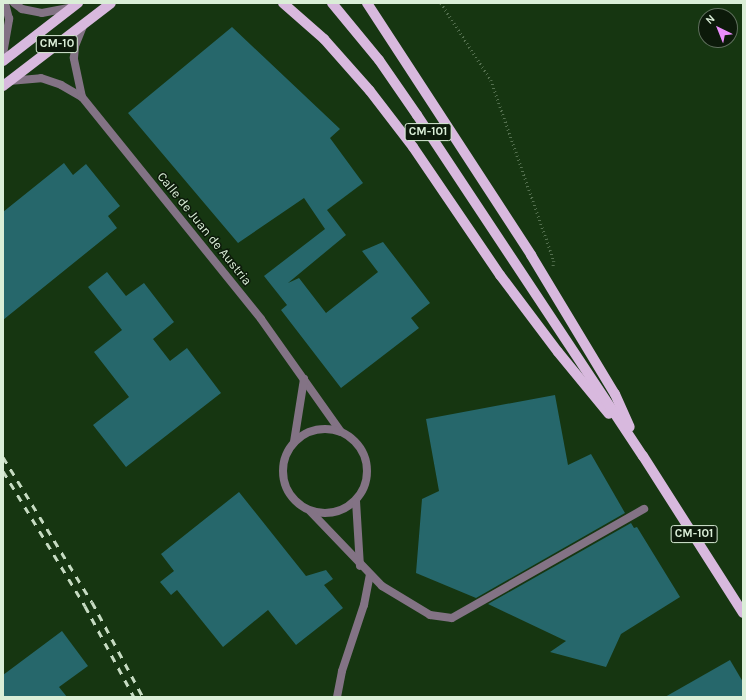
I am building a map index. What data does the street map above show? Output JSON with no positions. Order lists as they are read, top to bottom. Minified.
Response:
{"streets":{"main road":["CM-10","CM-101"],"street":["Calle de Juan de Austria"]},"north":"top left"}
